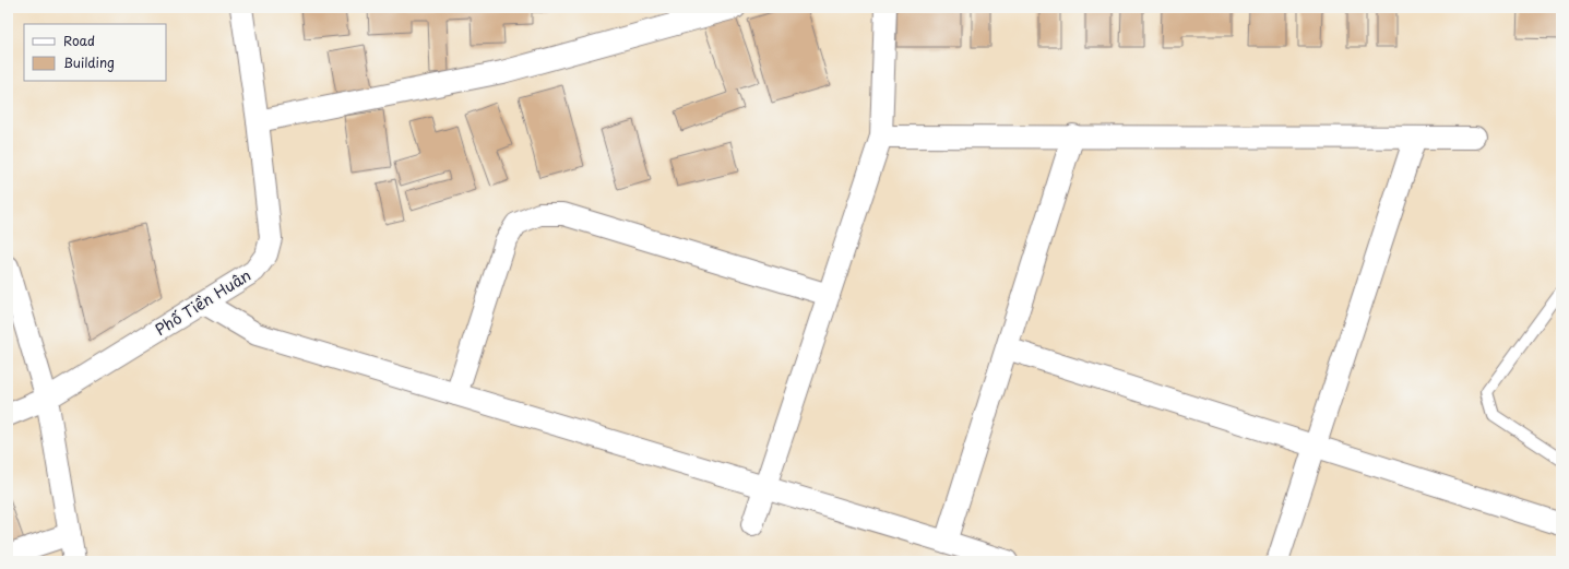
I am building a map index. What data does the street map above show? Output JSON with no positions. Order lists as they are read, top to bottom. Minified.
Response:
{"streets":{"street":["Phố Tiền Huân"]},"legend":["Road","Building"]}
